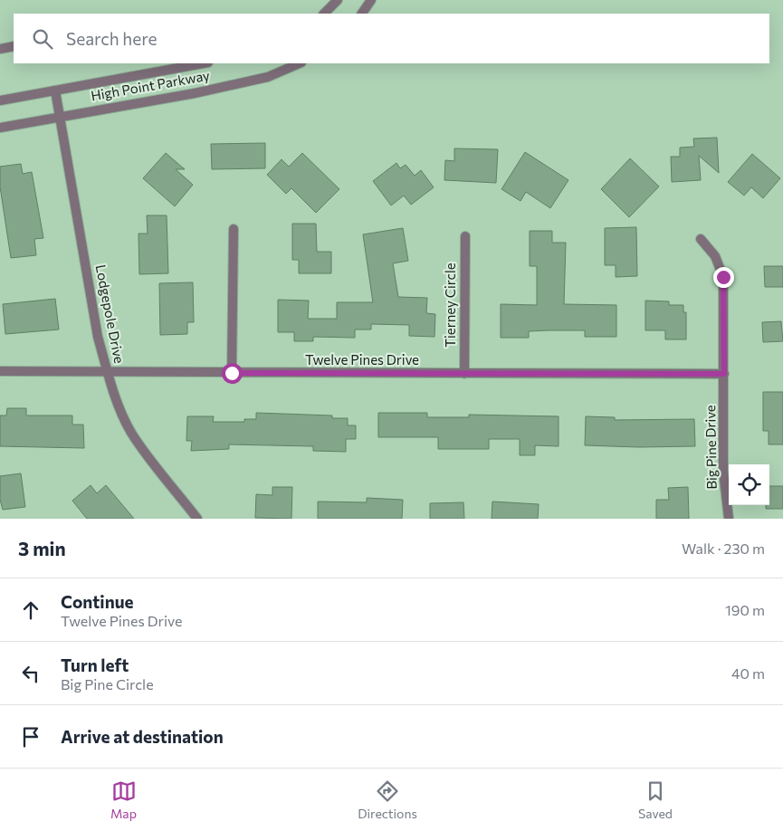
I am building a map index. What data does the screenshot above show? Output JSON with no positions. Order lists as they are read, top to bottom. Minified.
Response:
{"streets":{"street":["High Point Parkway","Tierney Circle","Lodgepole Drive","Twelve Pines Drive","Big Pine Drive"]},"crossings":[["High Point Parkway","Lodgepole Drive"],["Tierney Circle","Twelve Pines Drive"],["Lodgepole Drive","Twelve Pines Drive"],["Twelve Pines Drive","Big Pine Drive"]],"page":{"search":"Search here","heading":["3 min","Walk · 230 m"],"list":[["Continue","Twelve Pines Drive","190 m"],["Turn left","Big Pine Circle","40 m"],"Arrive at destination"],"nav":["Map","Directions","Saved"]}}
